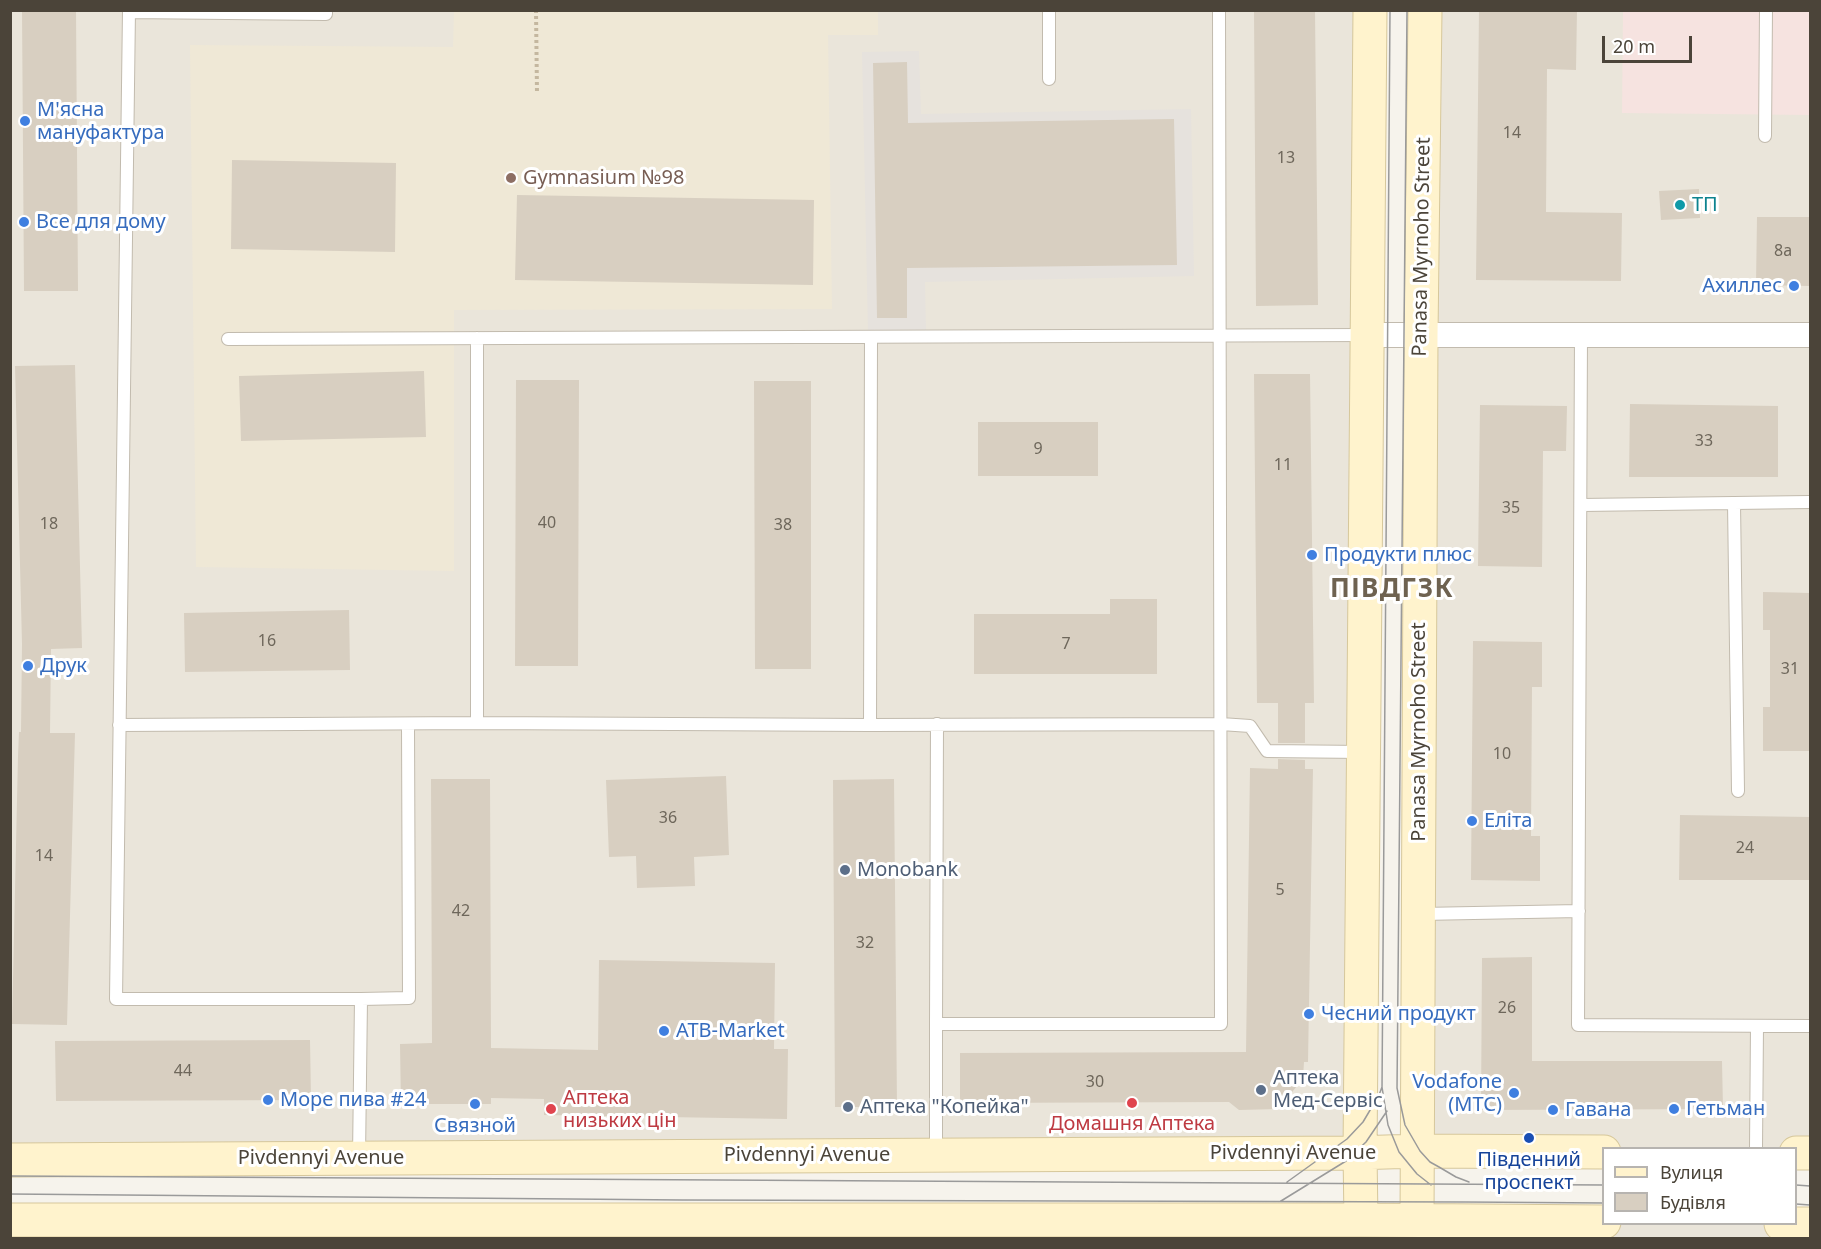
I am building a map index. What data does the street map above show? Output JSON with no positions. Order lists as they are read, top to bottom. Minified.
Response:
{"streets":{"main road":["Panasa Myrnoho Street","Pivdennyi Avenue"]},"crossings":[["Panasa Myrnoho Street","Pivdennyi Avenue"]],"districts":["ПІВДГЗК"],"places":["М'ясна мануфактура","Gymnasium №98","ТП","Все для дому","Ахиллес","Продукти плюс","Друк","Еліта","Monobank","Чесний продукт","ATB-Market","Аптека Мед-Сервіс","Vodafone (МТС)","Море пива #24","Домашня Аптека","Связной","Аптека \"Копейка\"","Аптека низьких цін","Гетьман","Гавана","Південний проспект"],"house_numbers":["14","13","8а","33","9","11","35","40","18","38","16","7","31","10","36","24","14","5","42","32","26","44","30"],"legend":["Вулиця","Будівля"],"scale_bar":"20 m"}
